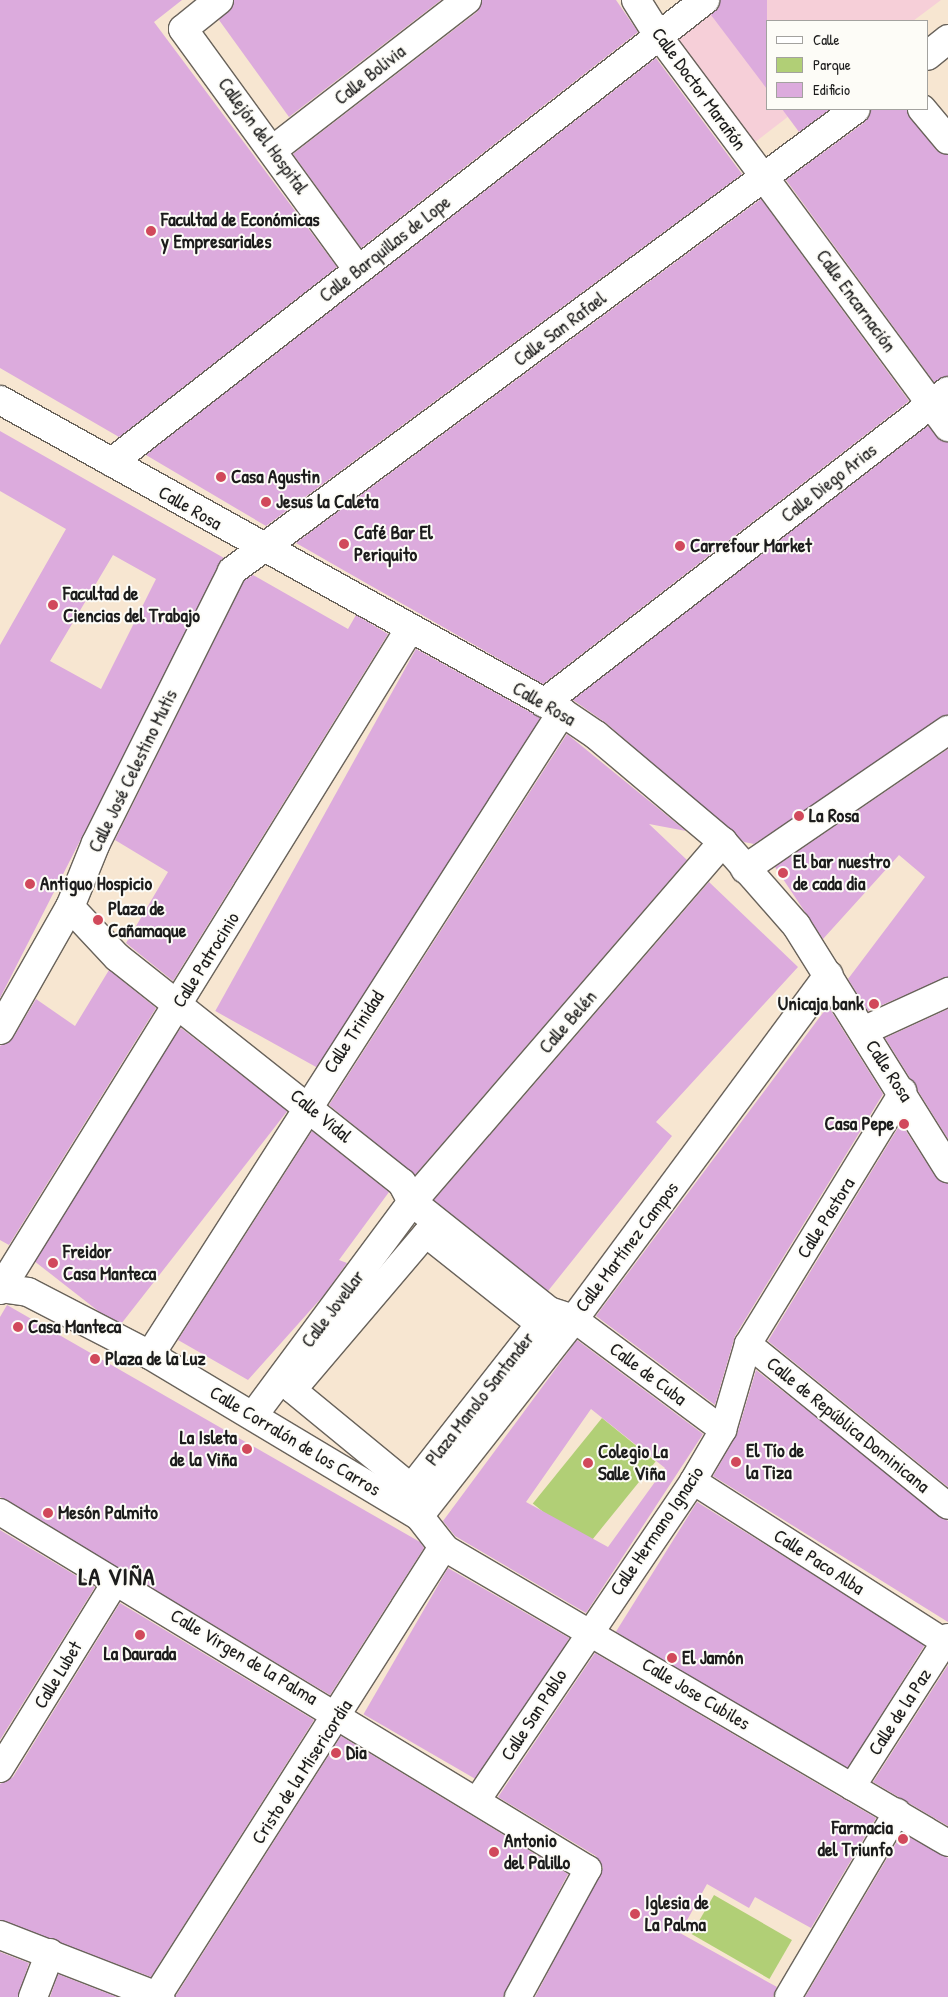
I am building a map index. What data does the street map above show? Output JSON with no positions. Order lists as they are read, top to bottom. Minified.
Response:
{"streets":{"street":["Calle Bolivia","Calle Doctor Marañón","Callejón del Hospital","Calle Barquillas de Lope","Calle Encarnación","Calle San Rafael","Calle Diego Arias","Calle Rosa","Calle José Celestino Mutis","Calle Patrocinio","Calle Belén","Calle Trinidad","Calle Vidal","Calle Pastora","Calle Martínez Campos","Calle Jovellar","Calle de Cuba","Plaza Manolo Santander","Calle de República Dominicana","Calle Corralón de los Carros","Calle Hermano Ignacio","Calle Paco Alba","Calle Virgen de la Palma","Calle Lubet","Calle Jose Cubiles","Calle de la Paz","Calle San Pablo","Cristo de la Misericordia"]},"crossings":[["Calle Bolivia","Callejón del Hospital"],["Calle Doctor Marañón","Calle Barquillas de Lope"],["Calle Doctor Marañón","Calle Encarnación"],["Calle Doctor Marañón","Calle San Rafael"],["Callejón del Hospital","Calle Barquillas de Lope"],["Calle Barquillas de Lope","Calle Rosa"],["Calle Encarnación","Calle San Rafael"],["Calle Encarnación","Calle Diego Arias"],["Calle San Rafael","Calle Rosa"],["Calle San Rafael","Calle José Celestino Mutis"],["Calle Diego Arias","Calle Rosa"],["Calle Diego Arias","Calle Trinidad"],["Calle Rosa","Calle José Celestino Mutis"],["Calle Rosa","Calle Patrocinio"],["Calle Rosa","Calle Belén"],["Calle Rosa","Calle Trinidad"],["Calle Rosa","Calle Pastora"],["Calle Rosa","Calle Martínez Campos"],["Calle José Celestino Mutis","Calle Vidal"],["Calle Patrocinio","Calle Vidal"],["Calle Patrocinio","Calle Corralón de los Carros"],["Calle Belén","Calle Vidal"],["Calle Belén","Calle Jovellar"],["Calle Trinidad","Calle Vidal"],["Calle Trinidad","Calle Corralón de los Carros"],["Calle Vidal","Calle Martínez Campos"],["Calle Vidal","Calle Jovellar"],["Calle Vidal","Calle de Cuba"],["Calle Pastora","Calle de Cuba"],["Calle Pastora","Calle de República Dominicana"],["Calle Pastora","Calle Hermano Ignacio"],["Calle Martínez Campos","Calle de Cuba"],["Calle Martínez Campos","Calle Corralón de los Carros"],["Calle Jovellar","Calle Corralón de los Carros"],["Calle de Cuba","Calle Hermano Ignacio"],["Calle Corralón de los Carros","Calle Jose Cubiles"],["Calle Corralón de los Carros","Cristo de la Misericordia"],["Calle Hermano Ignacio","Calle Paco Alba"],["Calle Hermano Ignacio","Calle Jose Cubiles"],["Calle Hermano Ignacio","Calle San Pablo"],["Calle Paco Alba","Calle de la Paz"],["Calle Virgen de la Palma","Calle Lubet"],["Calle Virgen de la Palma","Calle San Pablo"],["Calle Virgen de la Palma","Cristo de la Misericordia"],["Calle Jose Cubiles","Calle de la Paz"],["Calle Jose Cubiles","Calle San Pablo"],["Calle Jose Cubiles","Cristo de la Misericordia"]],"districts":["LA VIÑA"],"places":["Facultad de Económicas y Empresariales","Casa Agustin","Jesus la Caleta","Café Bar El Periquito","Carrefour Market","Facultad de Ciencias del Trabajo","La Rosa","El bar nuestro de cada dia","Antiguo Hospicio","Plaza de Cañamaque","Unicaja bank","Casa Pepe","Freidor Casa Manteca","Casa Manteca","Plaza de la Luz","La Isleta de la Viña","El Tío de la Tiza","Colegio La Salle Viña","Mesón Palmito","La Daurada","El Jamón","Dia","Farmacia del Triunfo","Antonio del Palillo","Iglesia de La Palma"],"legend":["Calle","Parque","Edificio"]}
